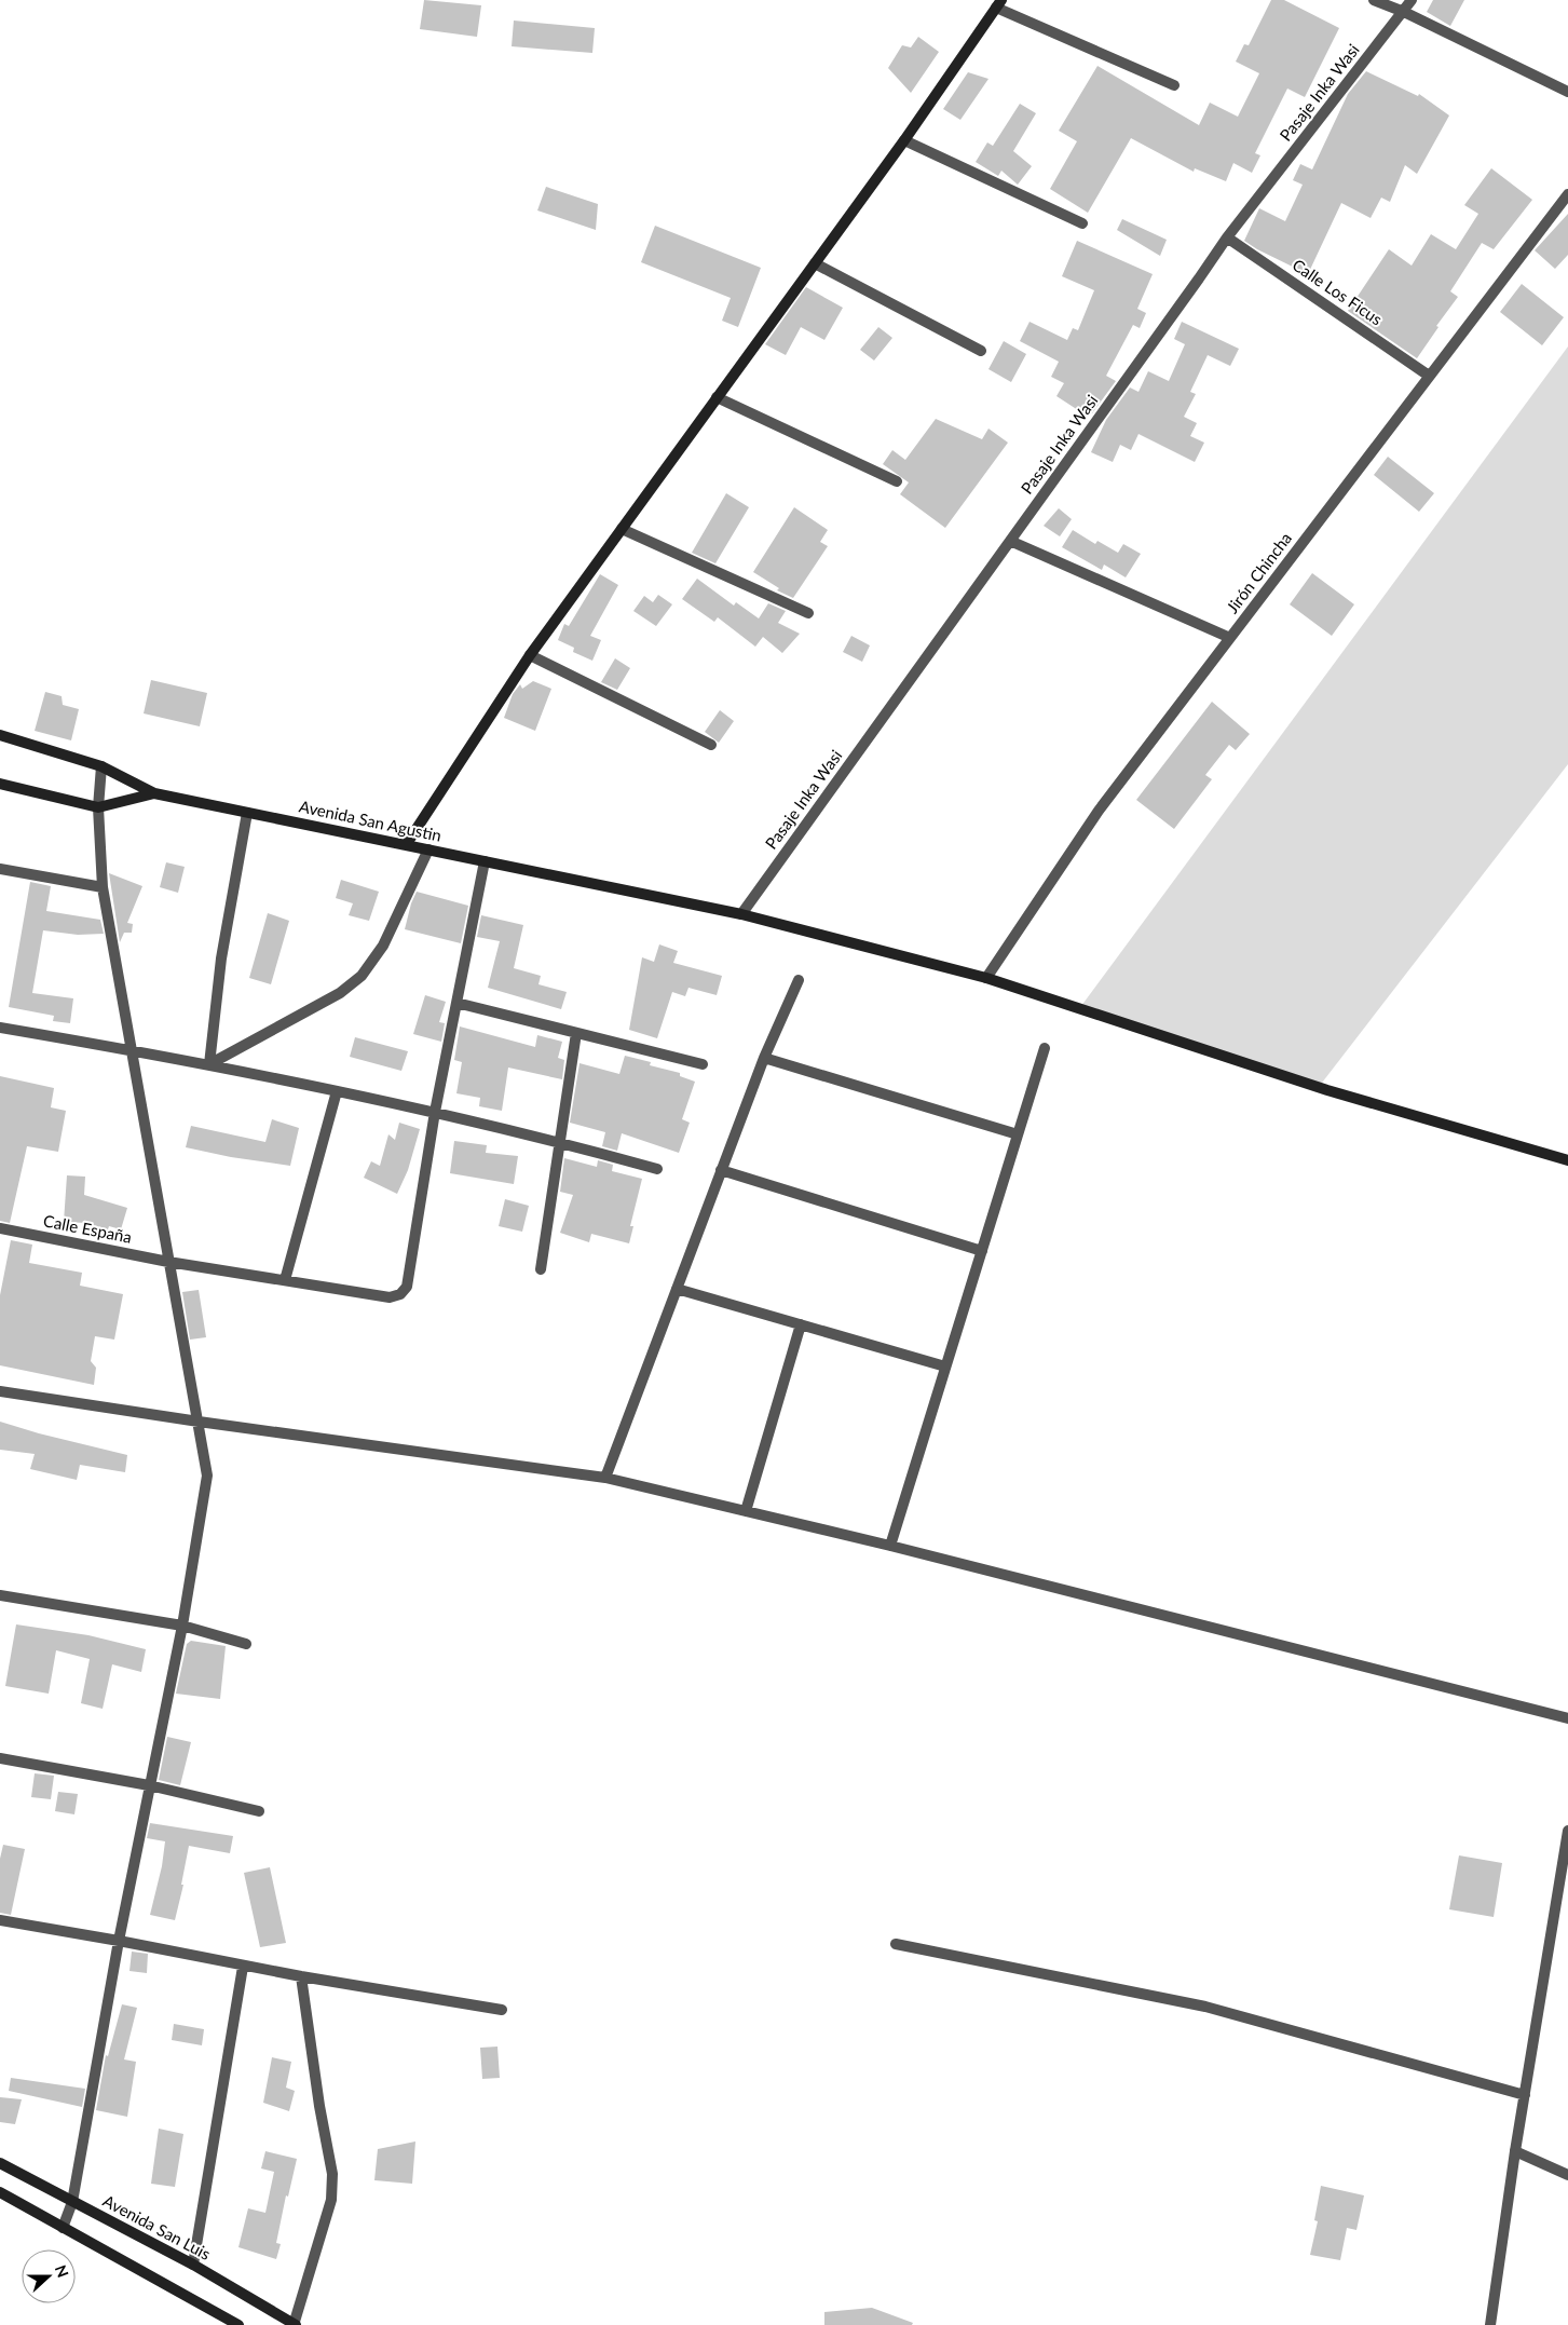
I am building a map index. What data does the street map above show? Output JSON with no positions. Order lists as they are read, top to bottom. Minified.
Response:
{"streets":{"street":["Pasaje Inka Wasi","Calle Los Ficus","Jirón Chincha","Avenida San Agustin","Calle España","Avenida San Luis"]},"crossings":[["Pasaje Inka Wasi","Calle Los Ficus"],["Pasaje Inka Wasi","Avenida San Agustin"],["Calle Los Ficus","Jirón Chincha"],["Jirón Chincha","Avenida San Agustin"],["Avenida San Agustin","Calle España"]],"north":"right"}
